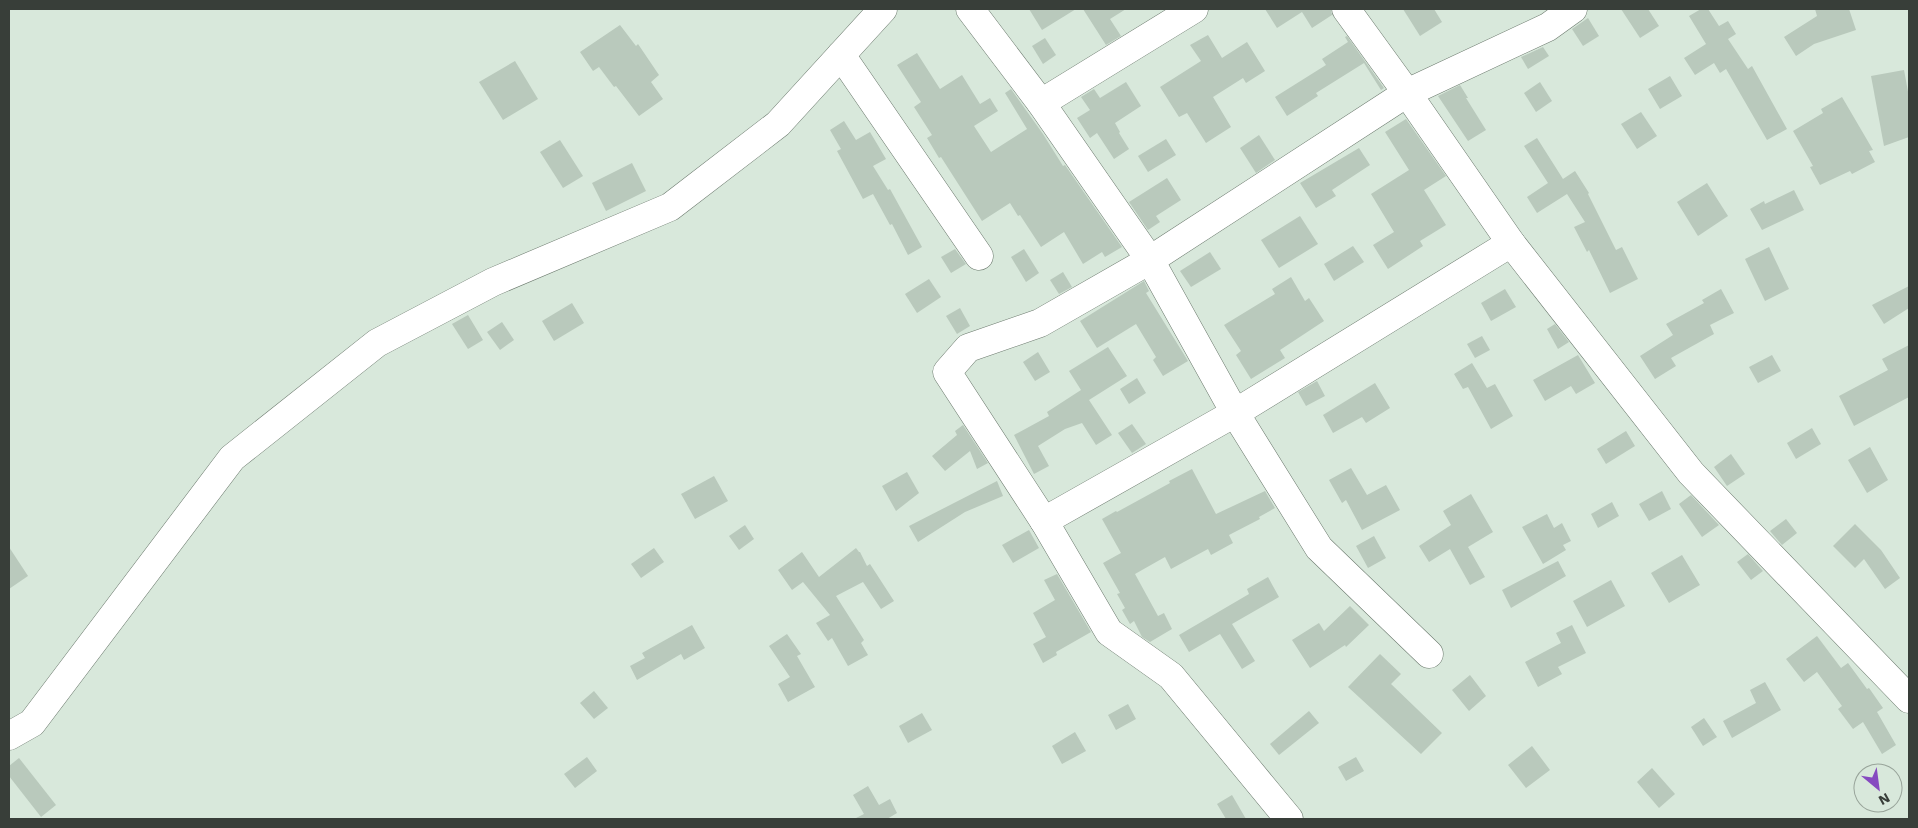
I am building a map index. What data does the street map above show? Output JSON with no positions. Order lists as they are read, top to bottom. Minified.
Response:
{"north":"bottom right"}
